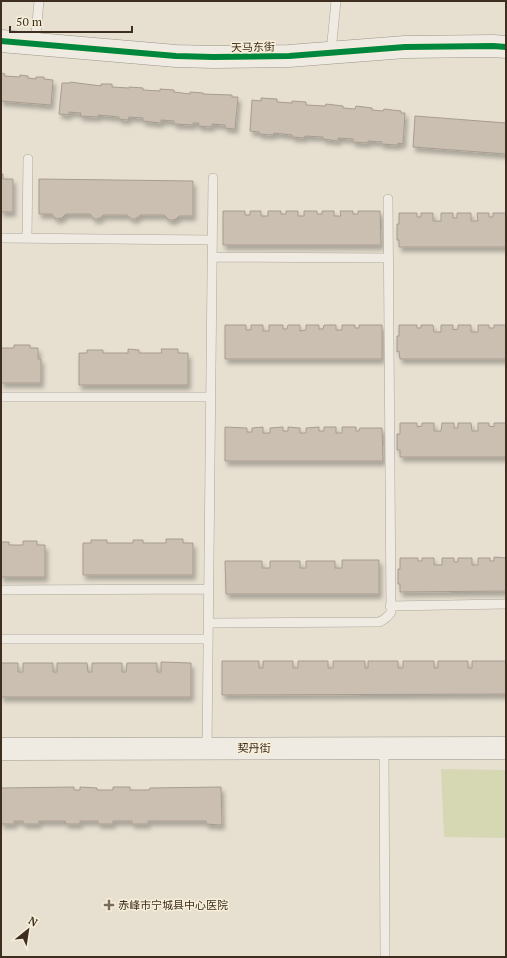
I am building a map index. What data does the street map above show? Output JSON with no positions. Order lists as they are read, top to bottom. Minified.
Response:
{"streets":{"street":["天马东街","契丹街"]},"places":{"health":["赤峰市宁城县中心医院"]},"scale_bar":"50 m","north":"top right"}
